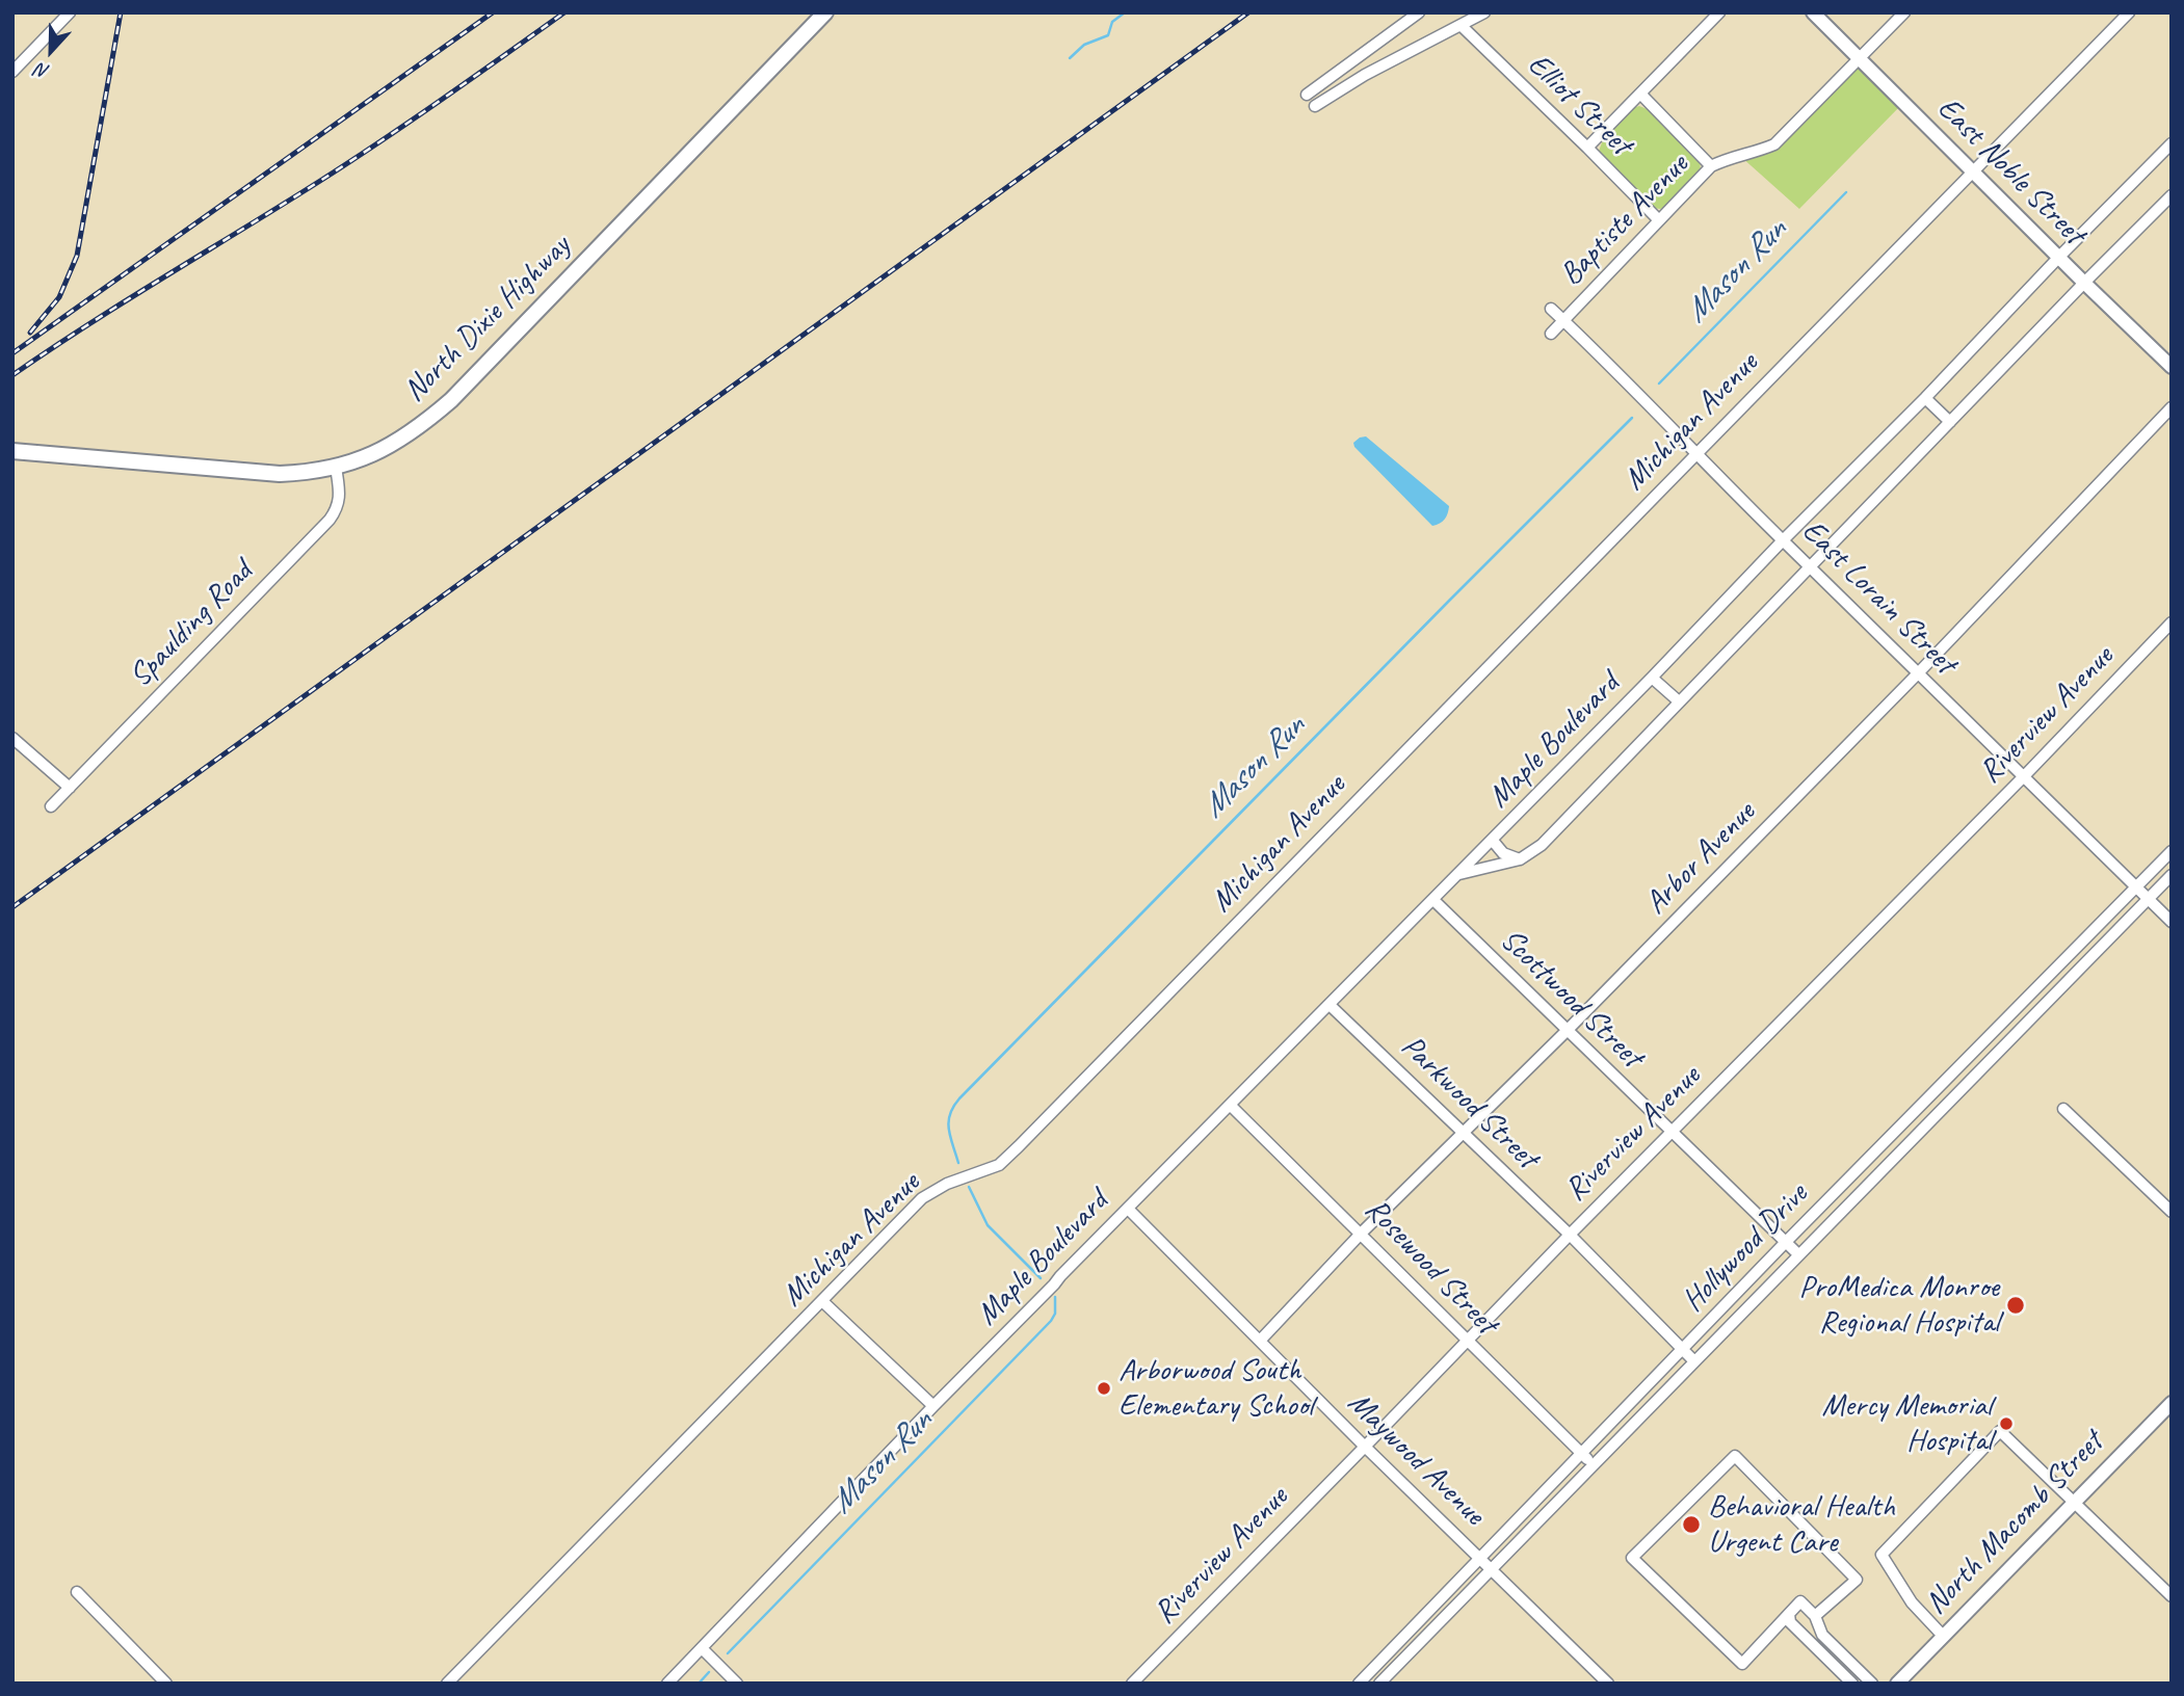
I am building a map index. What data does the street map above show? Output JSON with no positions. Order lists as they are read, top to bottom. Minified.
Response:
{"streets":{"main road":["North Dixie Highway"],"street":["Elliot Street","East Noble Street","Baptiste Avenue","Michigan Avenue","East Lorain Street","Spaulding Road","Riverview Avenue","Maple Boulevard","Arbor Avenue","Scottwood Street","Parkwood Street","Hollywood Drive","Rosewood Street","Maywood Avenue","North Macomb Street"]},"crossings":[["Elliot Street","Baptiste Avenue"],["East Noble Street","Baptiste Avenue"],["East Noble Street","Michigan Avenue"],["East Noble Street","Maple Boulevard"],["Baptiste Avenue","East Lorain Street"],["North Dixie Highway","Spaulding Road"],["Michigan Avenue","East Lorain Street"],["East Lorain Street","Riverview Avenue"],["East Lorain Street","Maple Boulevard"],["East Lorain Street","Arbor Avenue"],["East Lorain Street","Hollywood Drive"],["Riverview Avenue","Scottwood Street"],["Riverview Avenue","Parkwood Street"],["Riverview Avenue","Rosewood Street"],["Riverview Avenue","Maywood Avenue"],["Maple Boulevard","Scottwood Street"],["Maple Boulevard","Parkwood Street"],["Maple Boulevard","Rosewood Street"],["Maple Boulevard","Maywood Avenue"],["Arbor Avenue","Scottwood Street"],["Arbor Avenue","Parkwood Street"],["Arbor Avenue","Rosewood Street"],["Arbor Avenue","Maywood Avenue"],["Scottwood Street","Hollywood Drive"],["Parkwood Street","Hollywood Drive"],["Hollywood Drive","Rosewood Street"],["Hollywood Drive","Maywood Avenue"]],"water":["Mason Run"],"places":["ProMedica Monroe Regional Hospital","Arborwood South Elementary School","Mercy Memorial Hospital","Behavioral Health Urgent Care"],"north":"bottom"}
